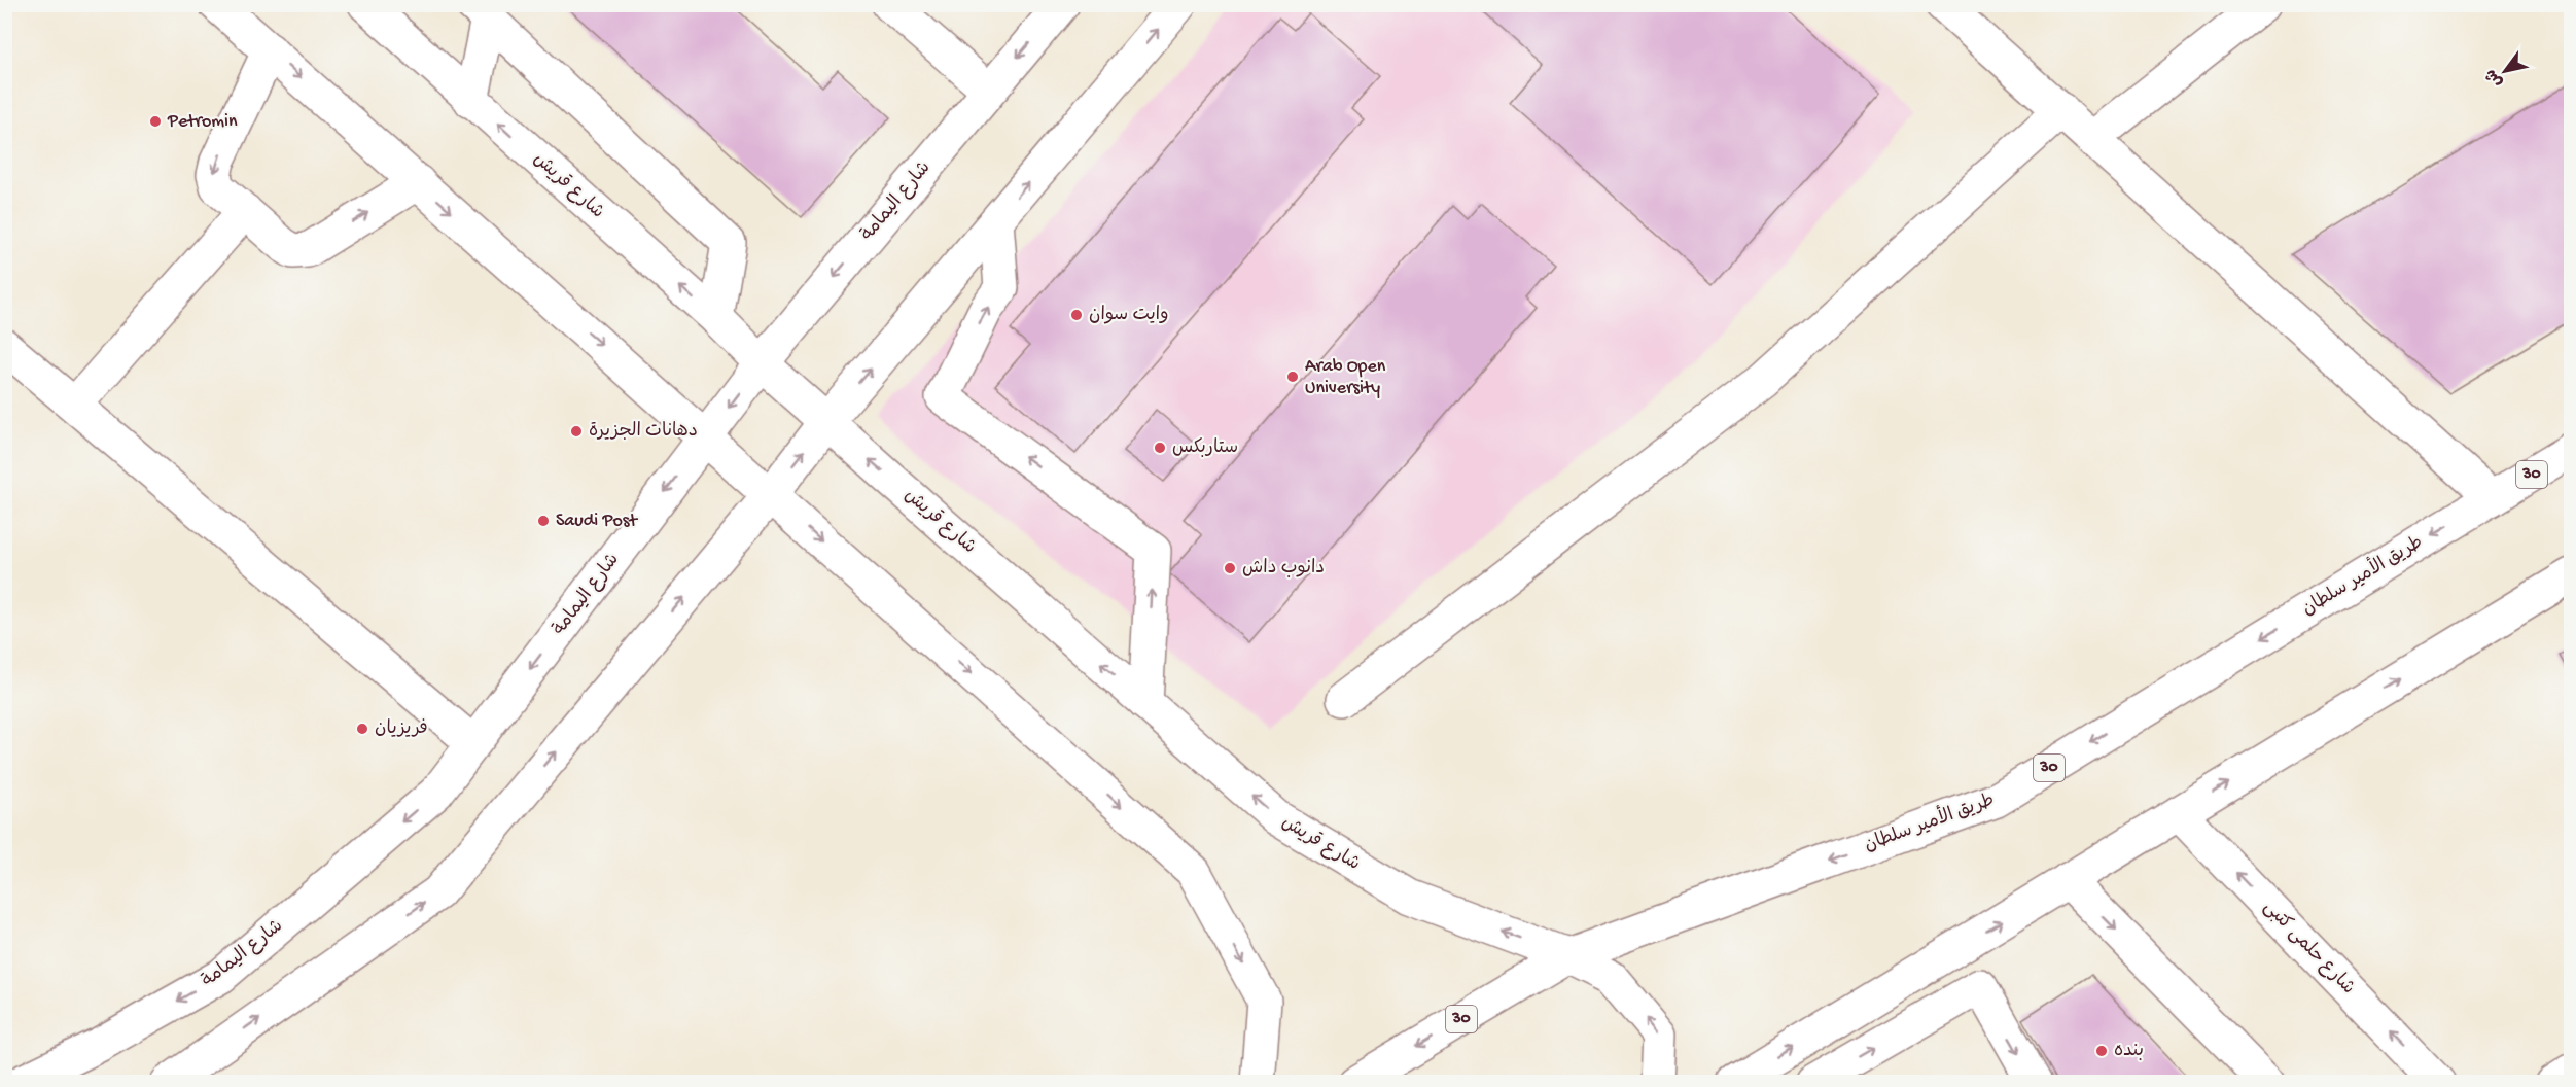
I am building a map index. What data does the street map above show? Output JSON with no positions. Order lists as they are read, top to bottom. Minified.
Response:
{"streets":{"main road":["شارع قريش","شارع اليمامة","30","طريق الأمير سلطان","شارع حلمى كتبى"]},"crossings":[["شارع قريش","شارع اليمامة"],["شارع قريش","طريق الأمير سلطان"]],"places":["Petromin","وايت سوان","Arab Open University","دهانات الجزيرة","ستاربكس","Saudi Post","دانوب داش","فريزيان","بنده"],"north":"bottom left"}
